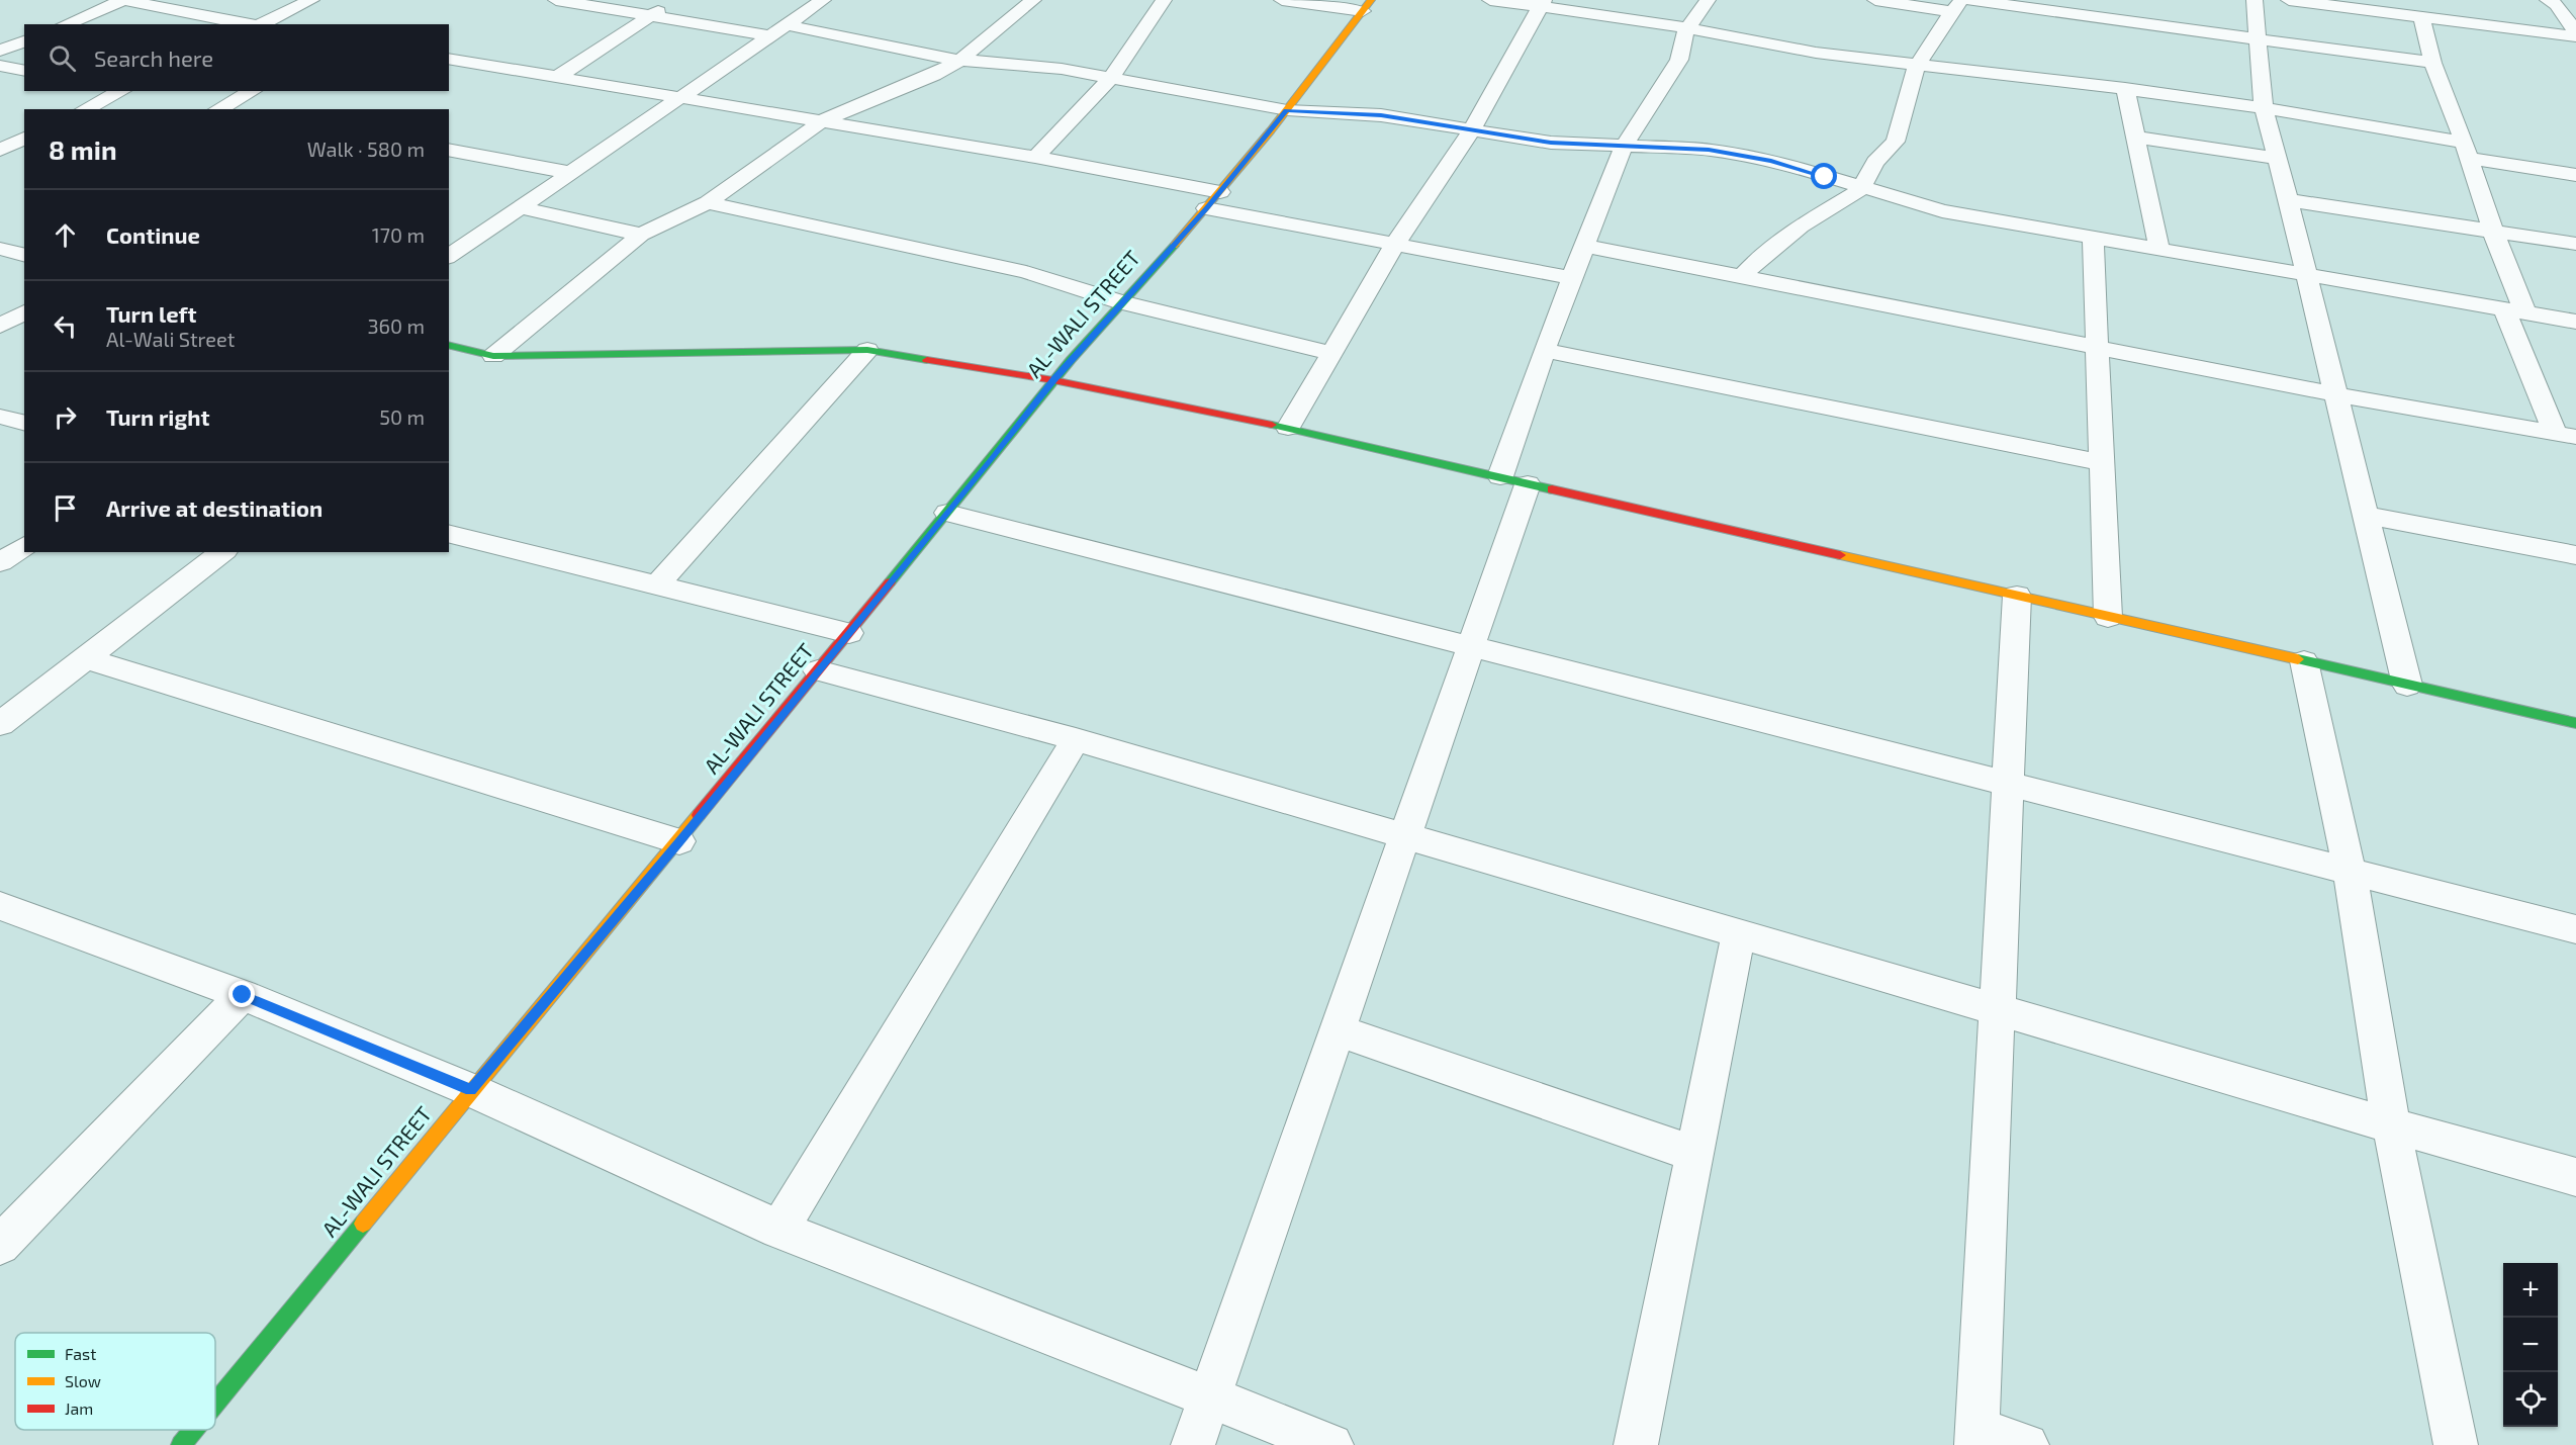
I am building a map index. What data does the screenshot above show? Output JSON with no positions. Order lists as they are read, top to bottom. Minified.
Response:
{"streets":{"main road":["AL-WALI STREET"]},"legend":["Fast","Slow","Jam"],"page":{"search":"Search here","heading":["8 min","Walk · 580 m"],"list":[["Continue","170 m"],["Turn left","Al-Wali Street","360 m"],["Turn right","50 m"],"Arrive at destination"],"map_buttons":["+","−"]}}
